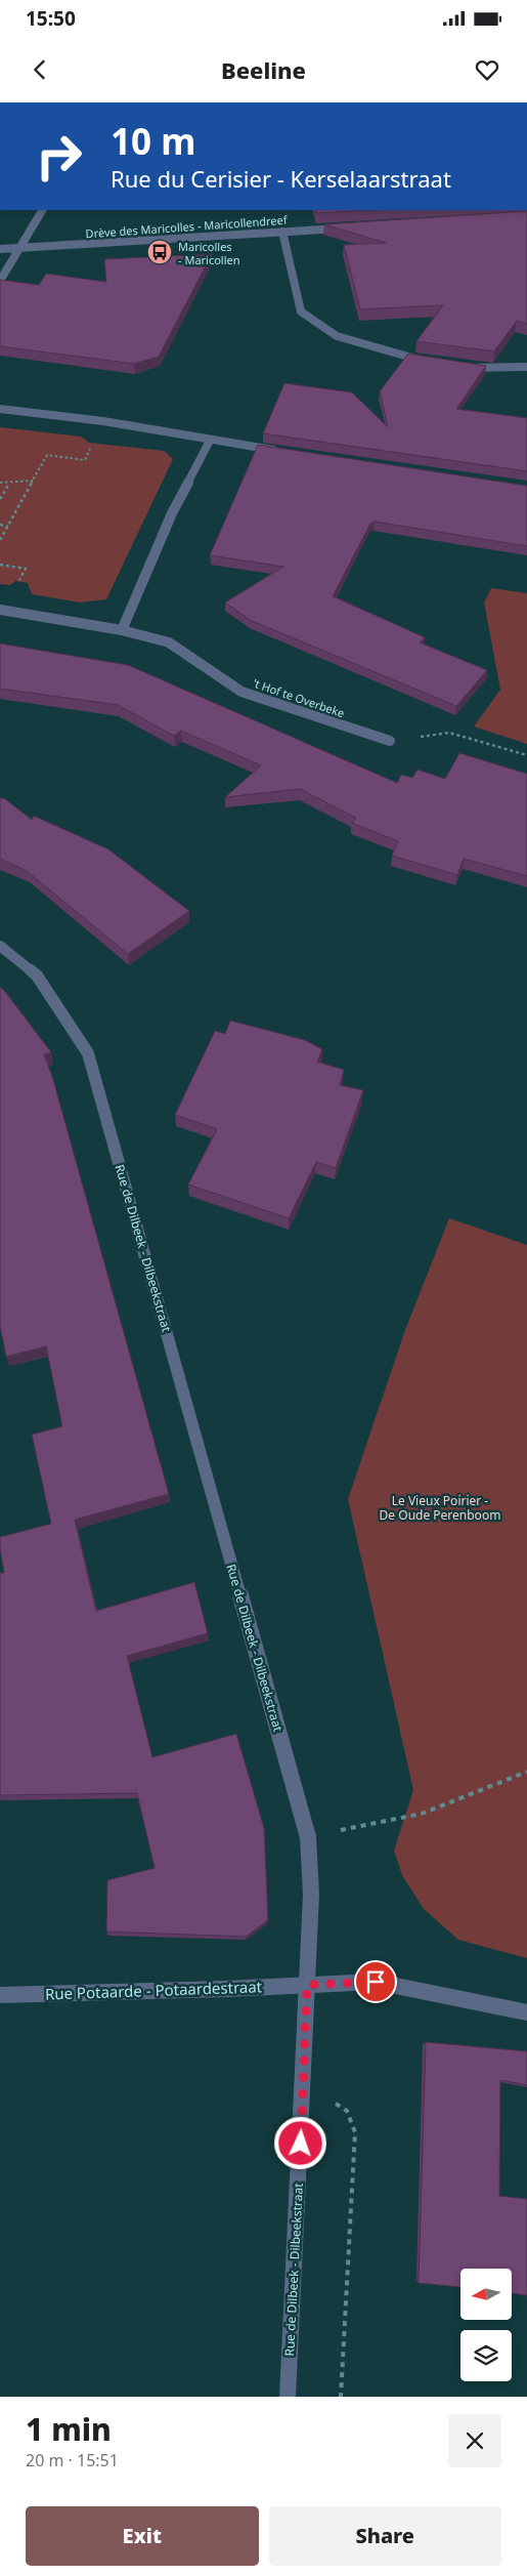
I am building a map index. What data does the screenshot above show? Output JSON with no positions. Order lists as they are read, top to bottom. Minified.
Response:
{"streets":{"street":["Drève des Maricolles - Maricollendreef","'t Hof te Overbeke","Rue de Dilbeek - Dilbeekstraat","Rue Potaarde - Potaardestraat"]},"crossings":[["Rue de Dilbeek - Dilbeekstraat","Rue Potaarde - Potaardestraat"]],"parks":["Le Vieux Poirier - De Oude Perenboom"],"places":{"bus stop":["Maricolles - Maricollen"]},"north":"left","page":{"status":"15:50","header":"Beeline","turn":["10 m","Rue du Cerisier - Kerselaarstraat"],"heading":["1 min","20 m · 15:51"],"buttons":["Exit","Share"]}}
